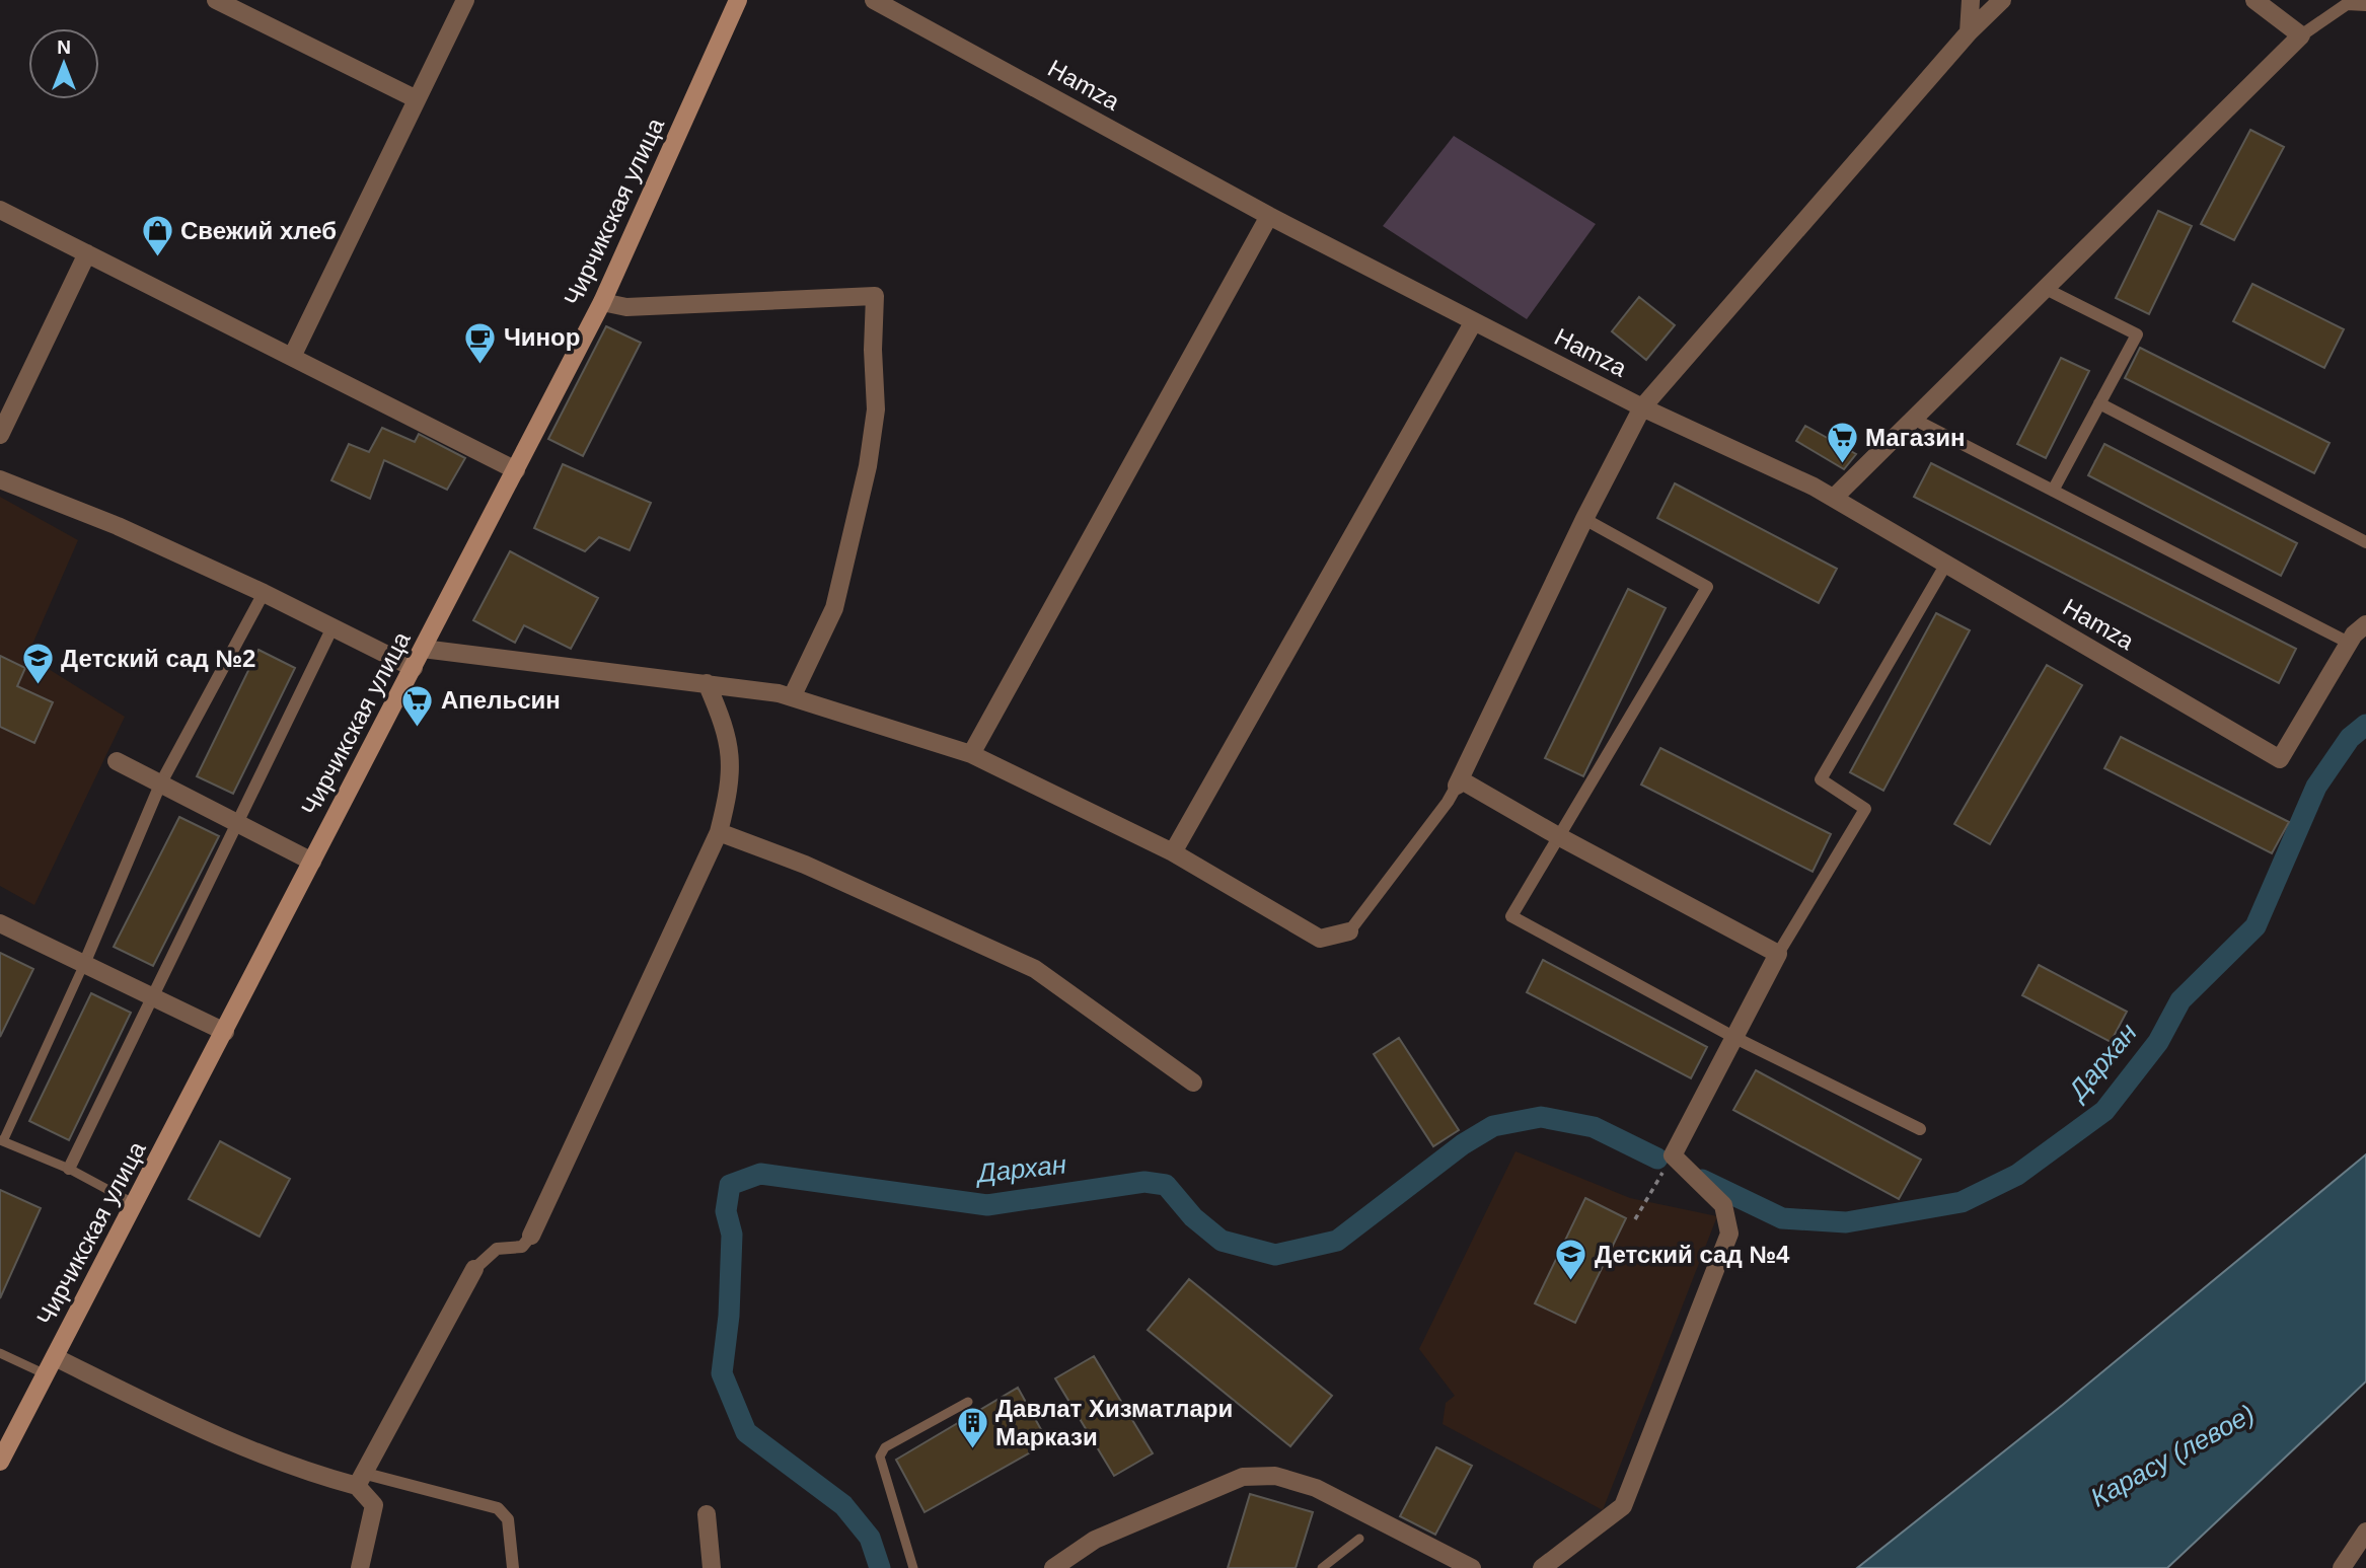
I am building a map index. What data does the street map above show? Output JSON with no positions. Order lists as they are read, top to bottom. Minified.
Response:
{"streets":{"main road":["Чирчикская улица"],"street":["Hamza"]},"water":["Дархан","Карасу (левое)"],"places":{"shop":["Свежий хлеб"],"cafe":["Чинор"],"supermarket":["Магазин","Апельсин"],"school or university":["Детский сад №2","Детский сад №4"],"building":["Давлат Хизматлари Маркази"]},"north":"top"}
